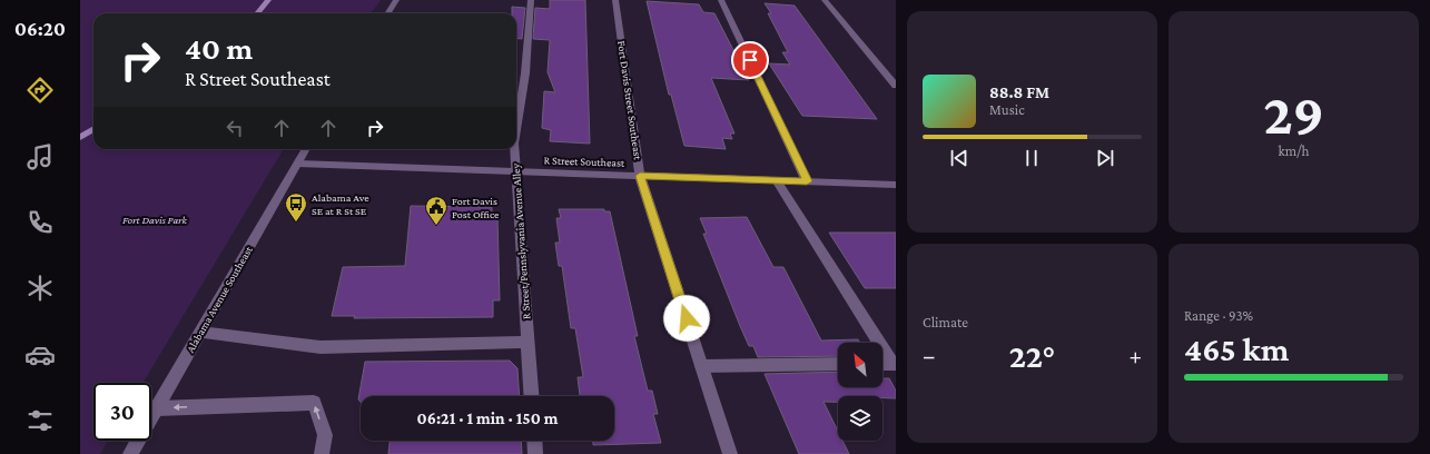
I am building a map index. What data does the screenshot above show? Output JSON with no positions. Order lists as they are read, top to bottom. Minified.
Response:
{"streets":{"street":["Fort Davis Street Southeast","R Street Southeast","R Street/Pennslyvania Avenue Alley","Alabama Avenue Southeast"]},"crossings":[["Fort Davis Street Southeast","R Street Southeast"],["R Street Southeast","R Street/Pennslyvania Avenue Alley"],["R Street Southeast","Alabama Avenue Southeast"]],"parks":["Fort Davis Park"],"places":{"bus stop":["Alabama Ave SE at R St SE"],"public building":["Fort Davis Post Office"]},"north":"top left","page":{"tabs":"06:20","tile":[["29","km/h"],"Climate",["Range · 93%","465 km"]],"turn":["40 m","R Street Southeast"],"song":["88.8 FM","Music"],"heat":["−","22°","+"],"limit":"30","trip":"06:21 · 1 min · 150 m"}}
